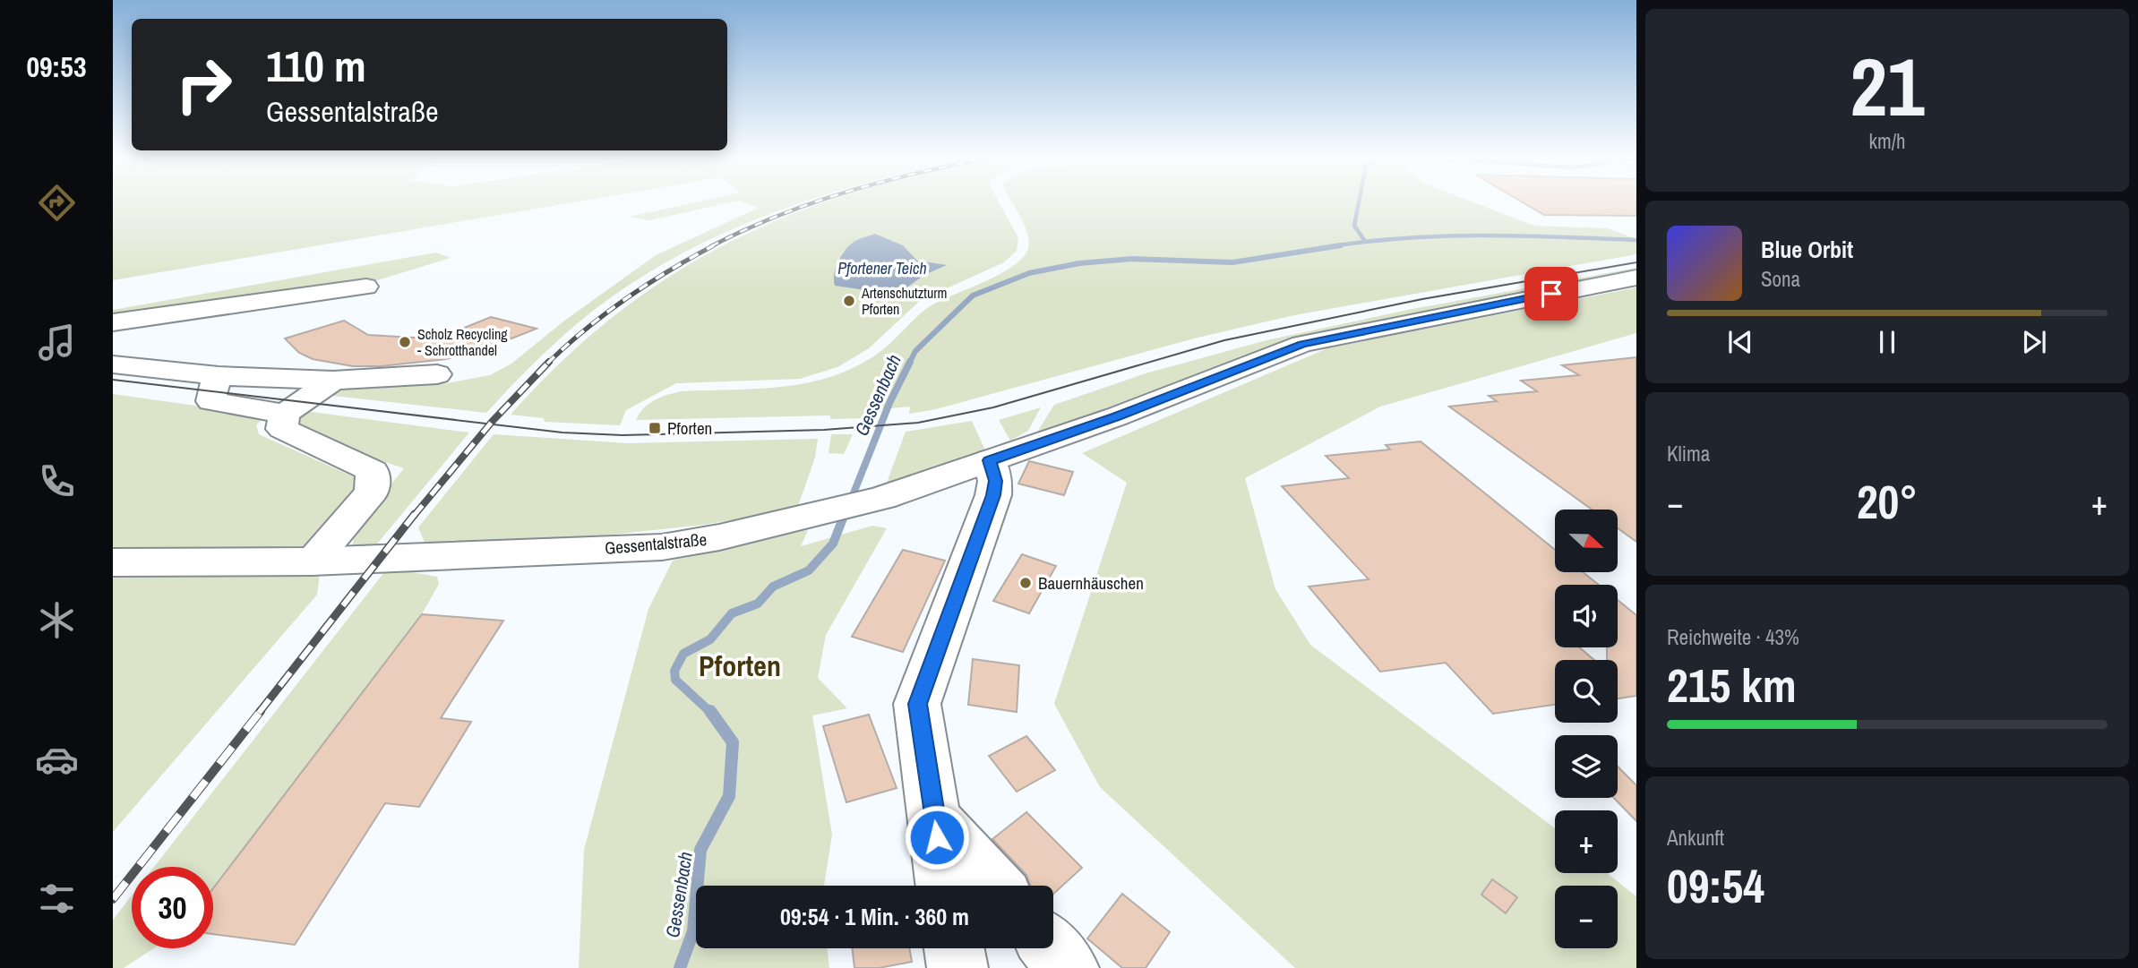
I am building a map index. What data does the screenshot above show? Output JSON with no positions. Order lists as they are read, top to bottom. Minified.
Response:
{"streets":{"main road":["Gessentalstraße"]},"districts":["Pforten"],"water":["Pfortener Teich","Gessenbach"],"places":{"other":["Artenschutzturm Pforten","Scholz Recycling - Schrotthandel","Bauernhäuschen"],"transit":["Pforten"]},"north":"right","page":{"tabs":"09:53","tile":[["21","km/h"],"Klima",["Reichweite · 43%","215 km"],["Ankunft","09:54"]],"turn":["110 m","Gessentalstraße"],"song":["Blue Orbit","Sona"],"heat":["−","20°","+"],"map_buttons":["+","−"],"limit":"30","trip":"09:54 · 1 Min. · 360 m"}}
